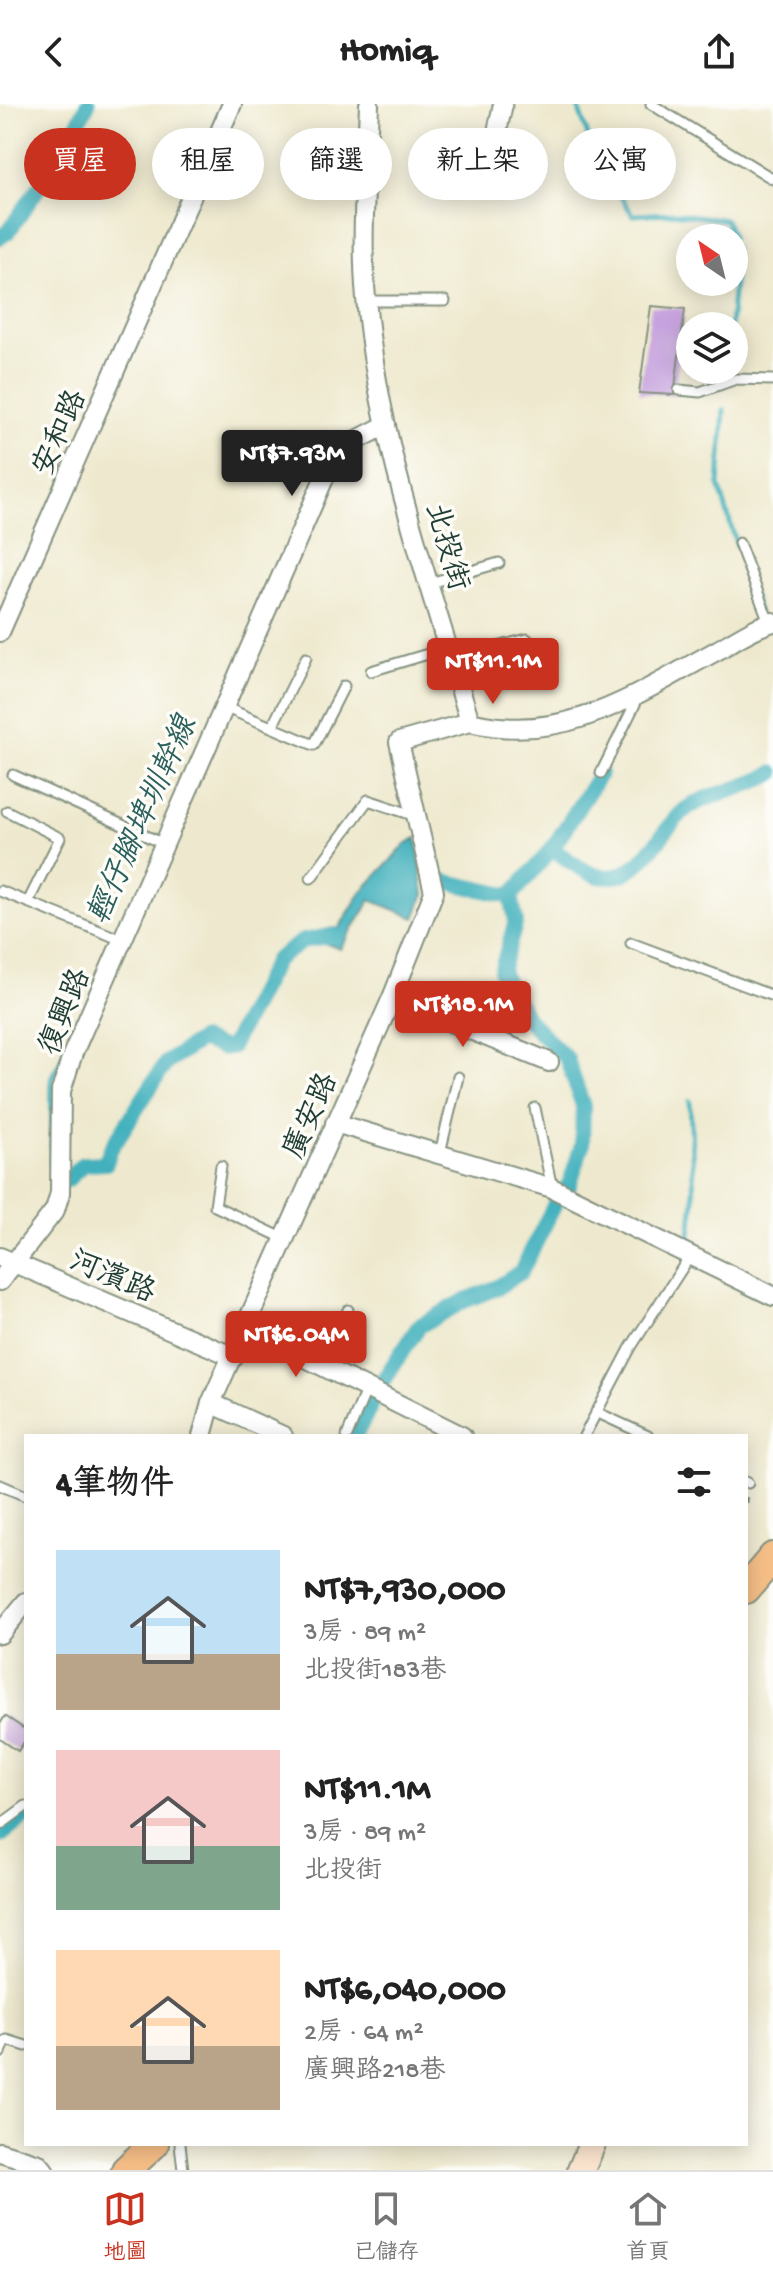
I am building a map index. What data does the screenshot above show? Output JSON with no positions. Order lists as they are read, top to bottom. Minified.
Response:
{"streets":{"street":["安和路","北投街","復興路","廣安路","河濱路"]},"crossings":[["北投街","復興路"],["北投街","廣安路"],["復興路","河濱路"],["廣安路","河濱路"]],"water":["輕仔腳埤圳幹線"],"north":"top left","page":{"header":"Homiq","chip":["買屋","租屋","篩選","新上架","公寓"],"price":["NT$7.93M","NT$11.1M","NT$18.1M","NT$6.04M"],"heading":"4筆物件","list":[{"name":"NT$7,930,000","note":"3房 · 89 m² · 北投街183巷"},{"name":"NT$11.1M","note":"3房 · 89 m² · 北投街"},{"name":"NT$6,040,000","note":"2房 · 64 m² · 廣興路218巷"}],"tabs":["地圖","已儲存","首頁"]}}
